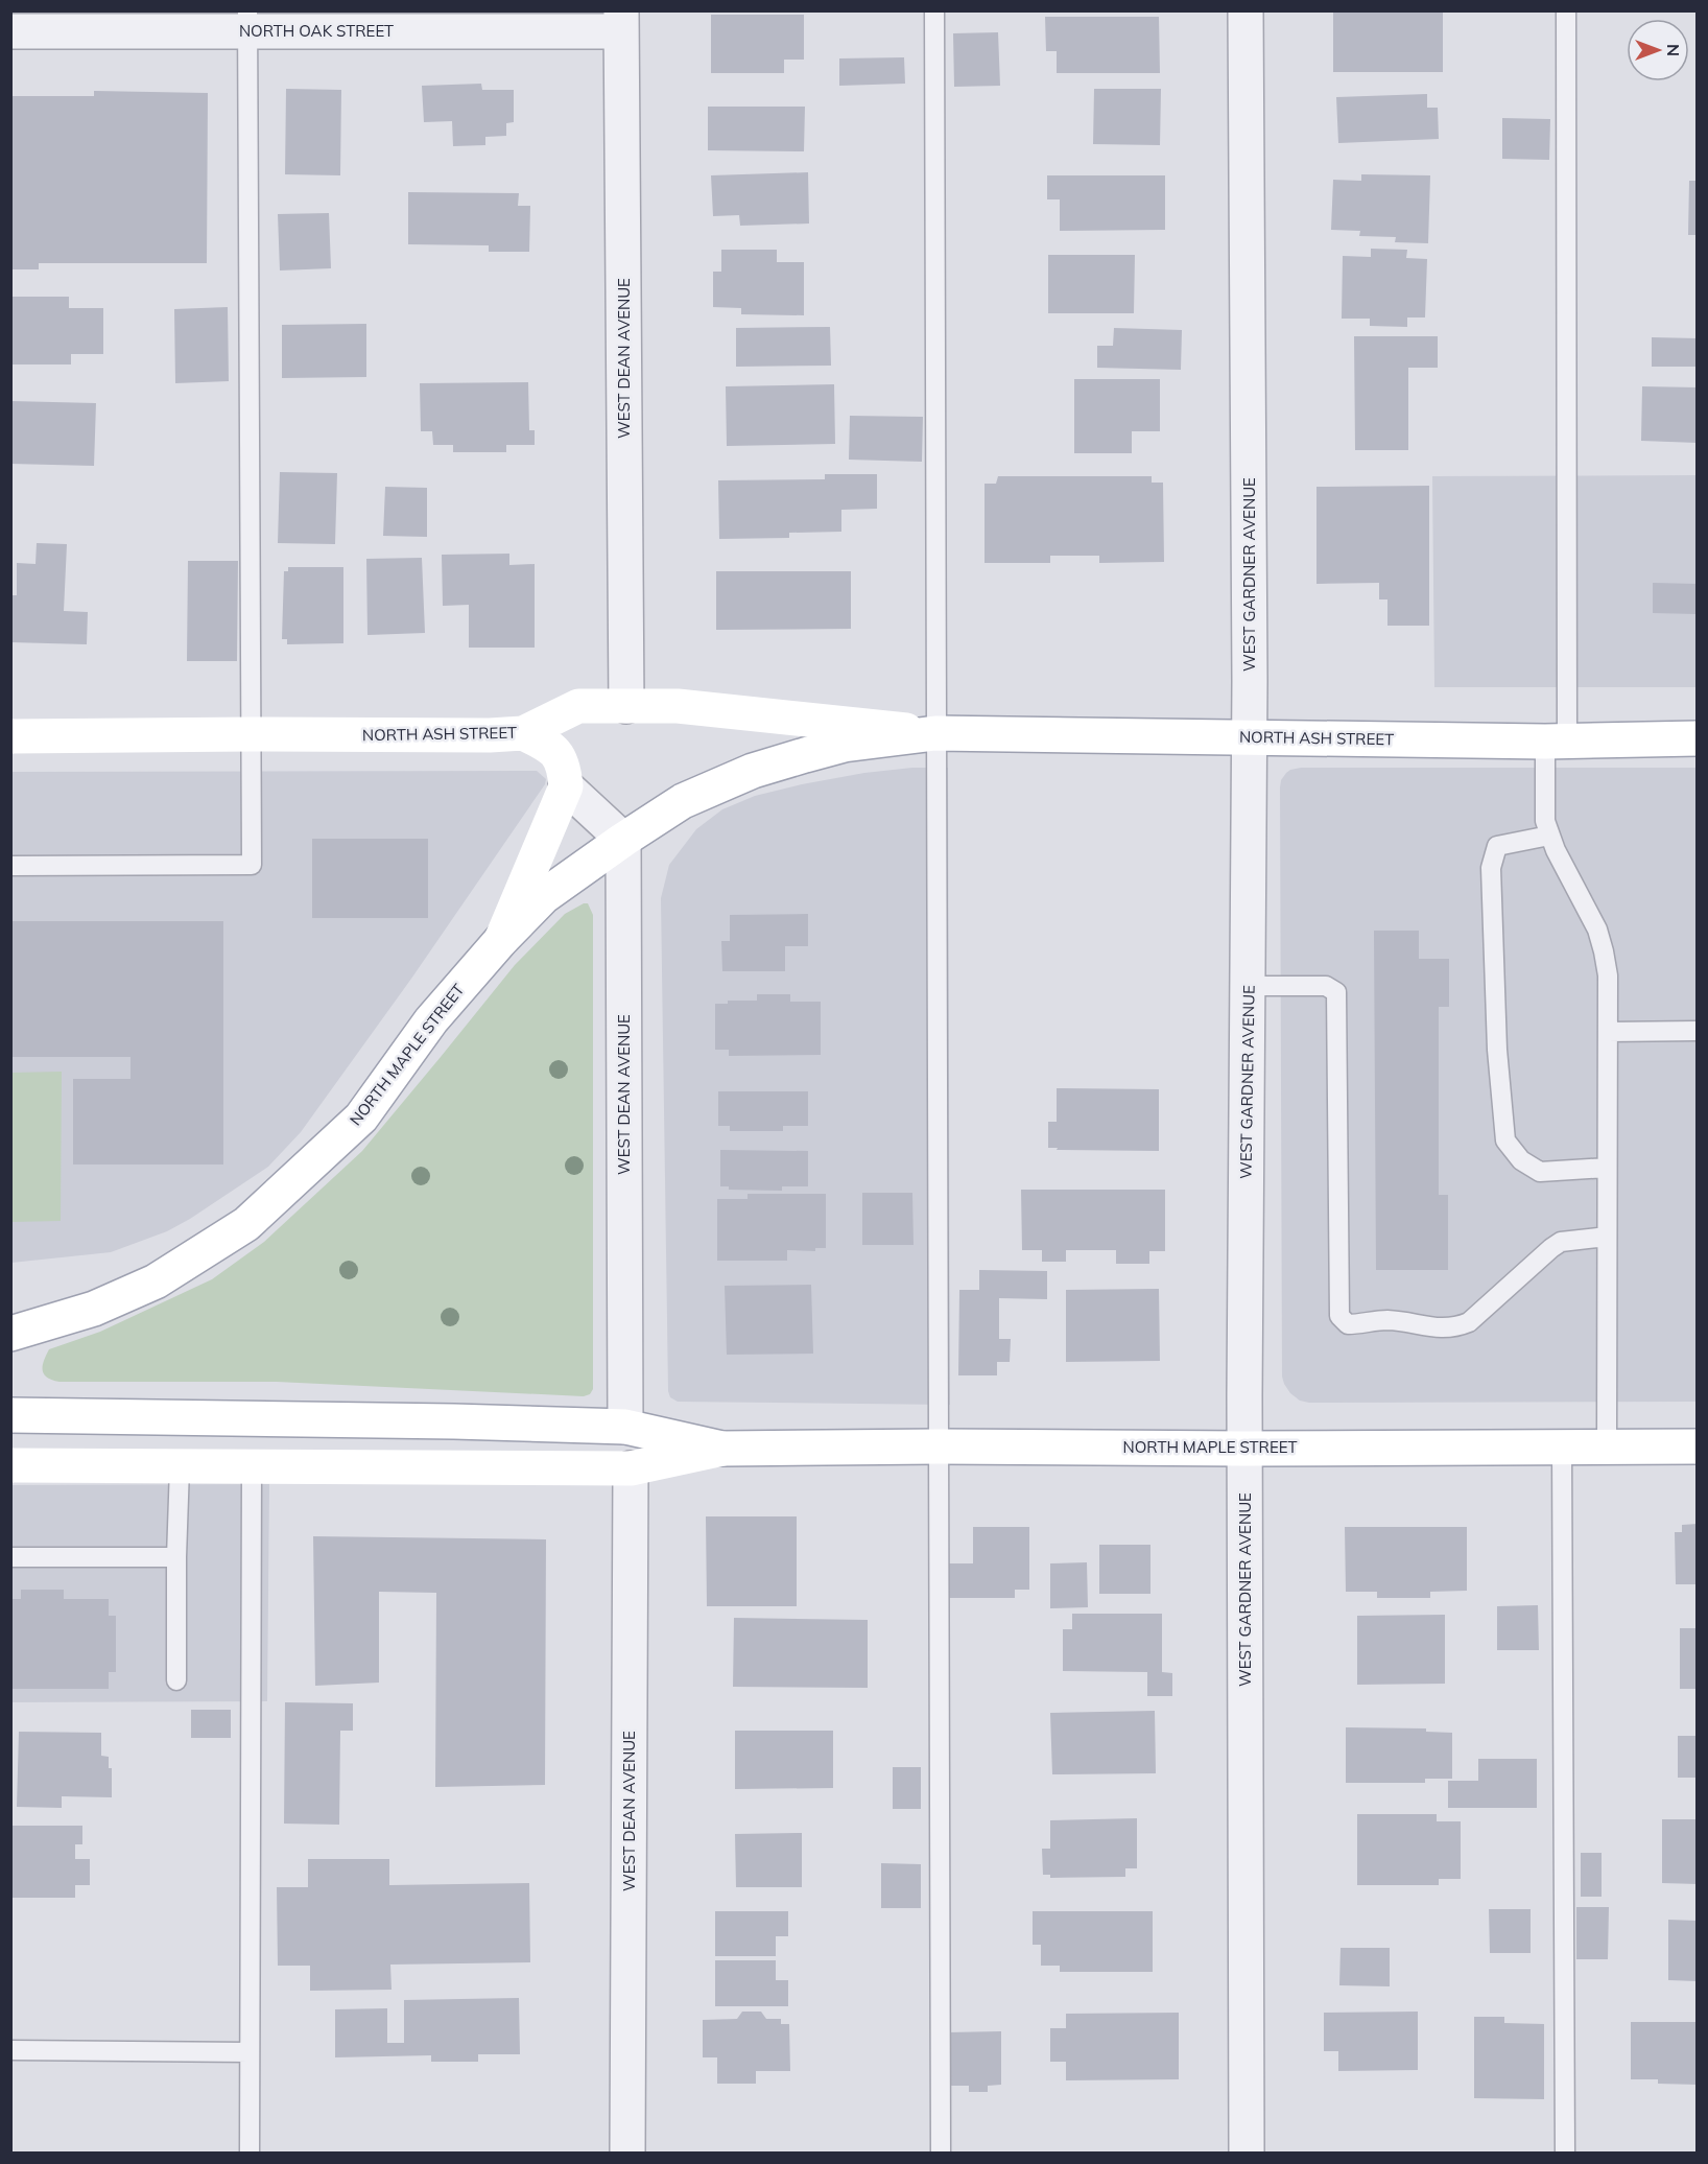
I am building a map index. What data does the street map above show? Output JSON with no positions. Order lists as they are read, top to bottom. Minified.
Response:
{"streets":{"main road":["NORTH ASH STREET","NORTH MAPLE STREET"],"street":["NORTH OAK STREET","WEST DEAN AVENUE","WEST GARDNER AVENUE"]},"crossings":[["NORTH OAK STREET","WEST DEAN AVENUE"],["WEST DEAN AVENUE","NORTH ASH STREET"],["WEST DEAN AVENUE","NORTH MAPLE STREET"],["WEST GARDNER AVENUE","NORTH ASH STREET"],["WEST GARDNER AVENUE","NORTH MAPLE STREET"],["NORTH ASH STREET","NORTH MAPLE STREET"]],"north":"right"}
